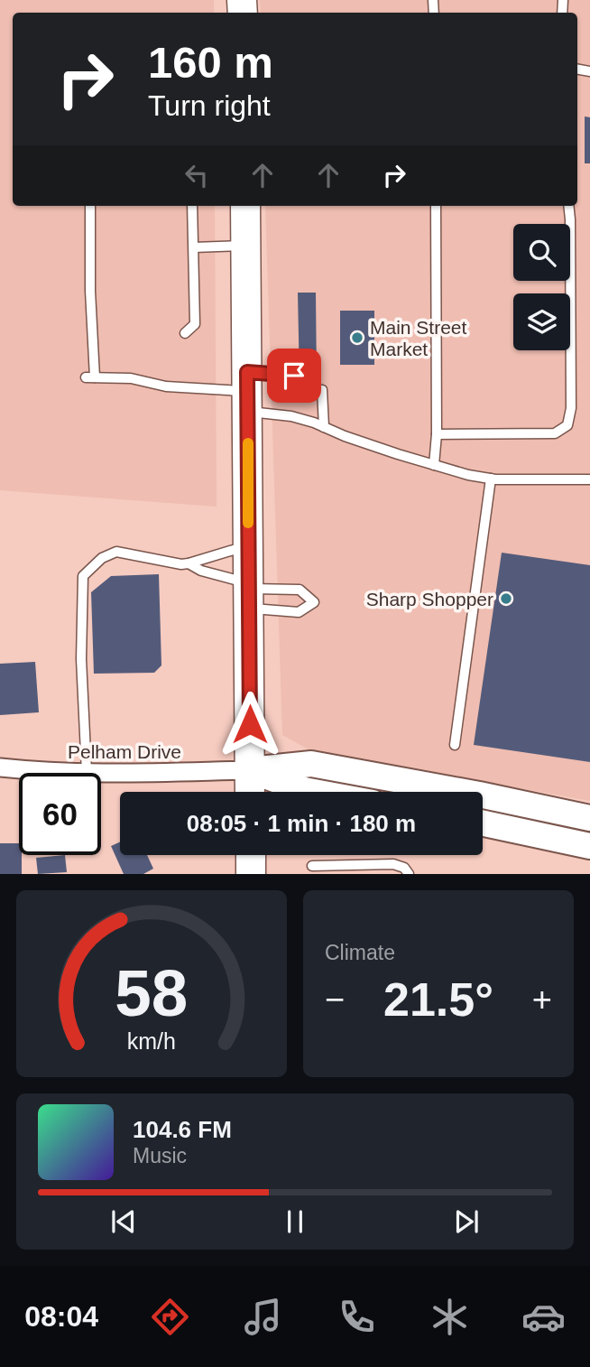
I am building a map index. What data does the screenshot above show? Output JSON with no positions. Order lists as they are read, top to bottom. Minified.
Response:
{"streets":{"street":["Pelham Drive"]},"places":["Main Street Market","Sharp Shopper"],"page":{"turn":["160 m","Turn right"],"limit":"60","trip":"08:05 · 1 min · 180 m","tile":"Climate","heat":["−","21.5°","+"],"song":["104.6 FM","Music"],"tabs":"08:04","gauge":["58","km/h"]}}
